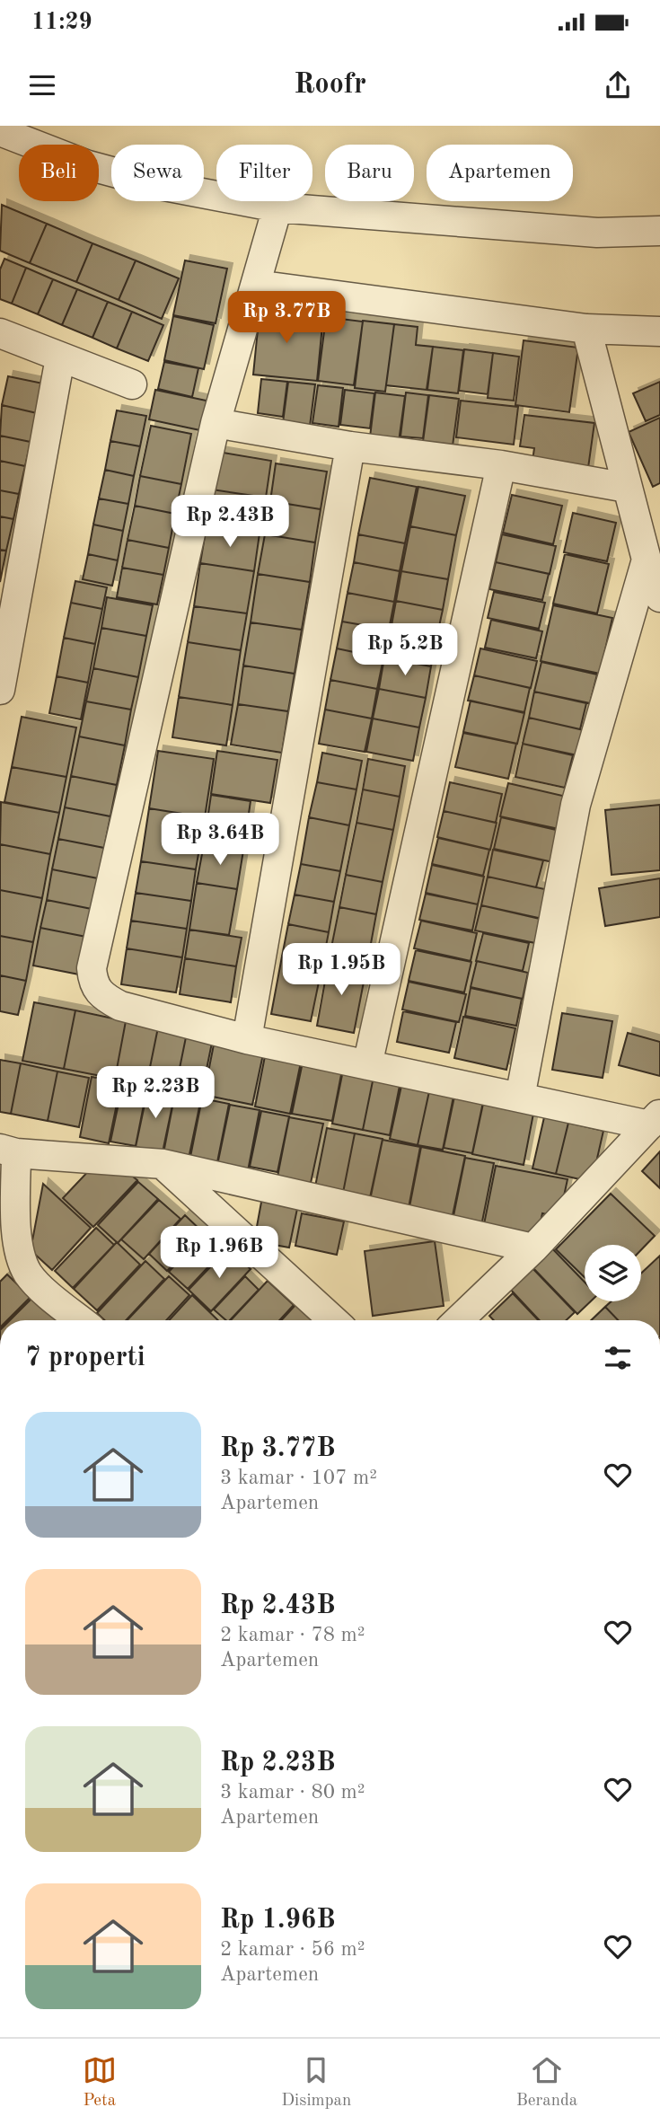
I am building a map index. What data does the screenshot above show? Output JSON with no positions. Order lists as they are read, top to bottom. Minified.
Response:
{"page":{"status":"11:29","header":"Roofr","chip":["Beli","Sewa","Filter","Baru","Apartemen"],"price":["Rp 3.77B","Rp 2.43B","Rp 5.2B","Rp 3.64B","Rp 1.95B","Rp 2.23B","Rp 1.96B"],"heading":"7 properti","list":[{"name":"Rp 3.77B","note":"3 kamar · 107 m² · Apartemen"},{"name":"Rp 2.43B","note":"2 kamar · 78 m² · Apartemen"},{"name":"Rp 2.23B","note":"3 kamar · 80 m² · Apartemen"},{"name":"Rp 1.96B","note":"2 kamar · 56 m² · Apartemen"}],"tabs":["Peta","Disimpan","Beranda"]}}
